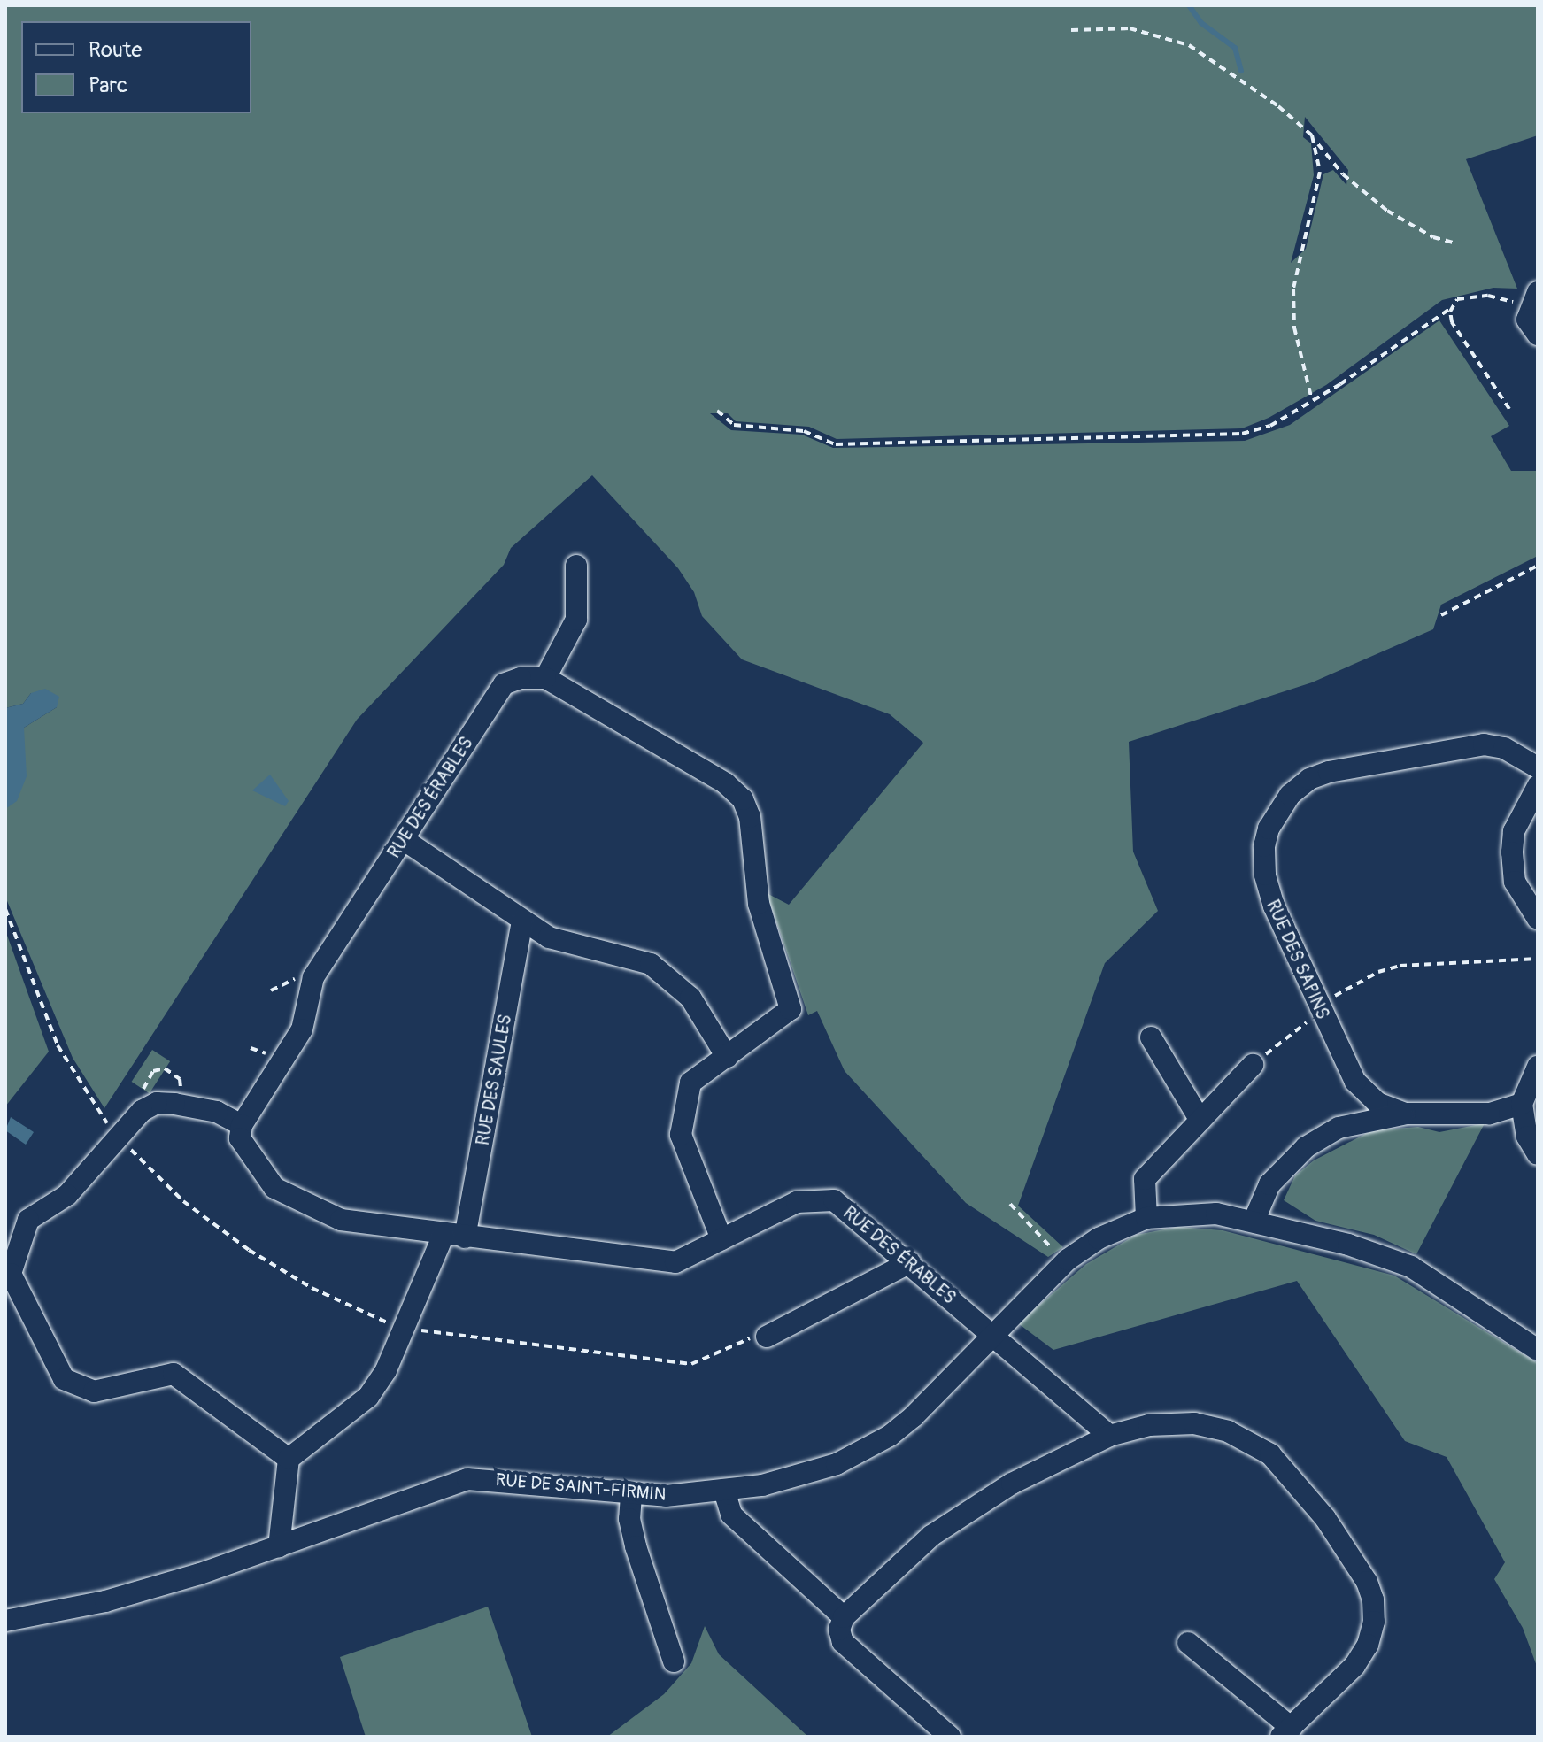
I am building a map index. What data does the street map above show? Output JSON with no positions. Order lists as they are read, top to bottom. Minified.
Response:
{"streets":{"street":["RUE DES ÉRABLES","RUE DES SAPINS","RUE DES SAULES","RUE DE SAINT-FIRMIN"]},"crossings":[["RUE DES ÉRABLES","RUE DES SAULES"],["RUE DES ÉRABLES","RUE DE SAINT-FIRMIN"]],"legend":["Route","Parc"]}
